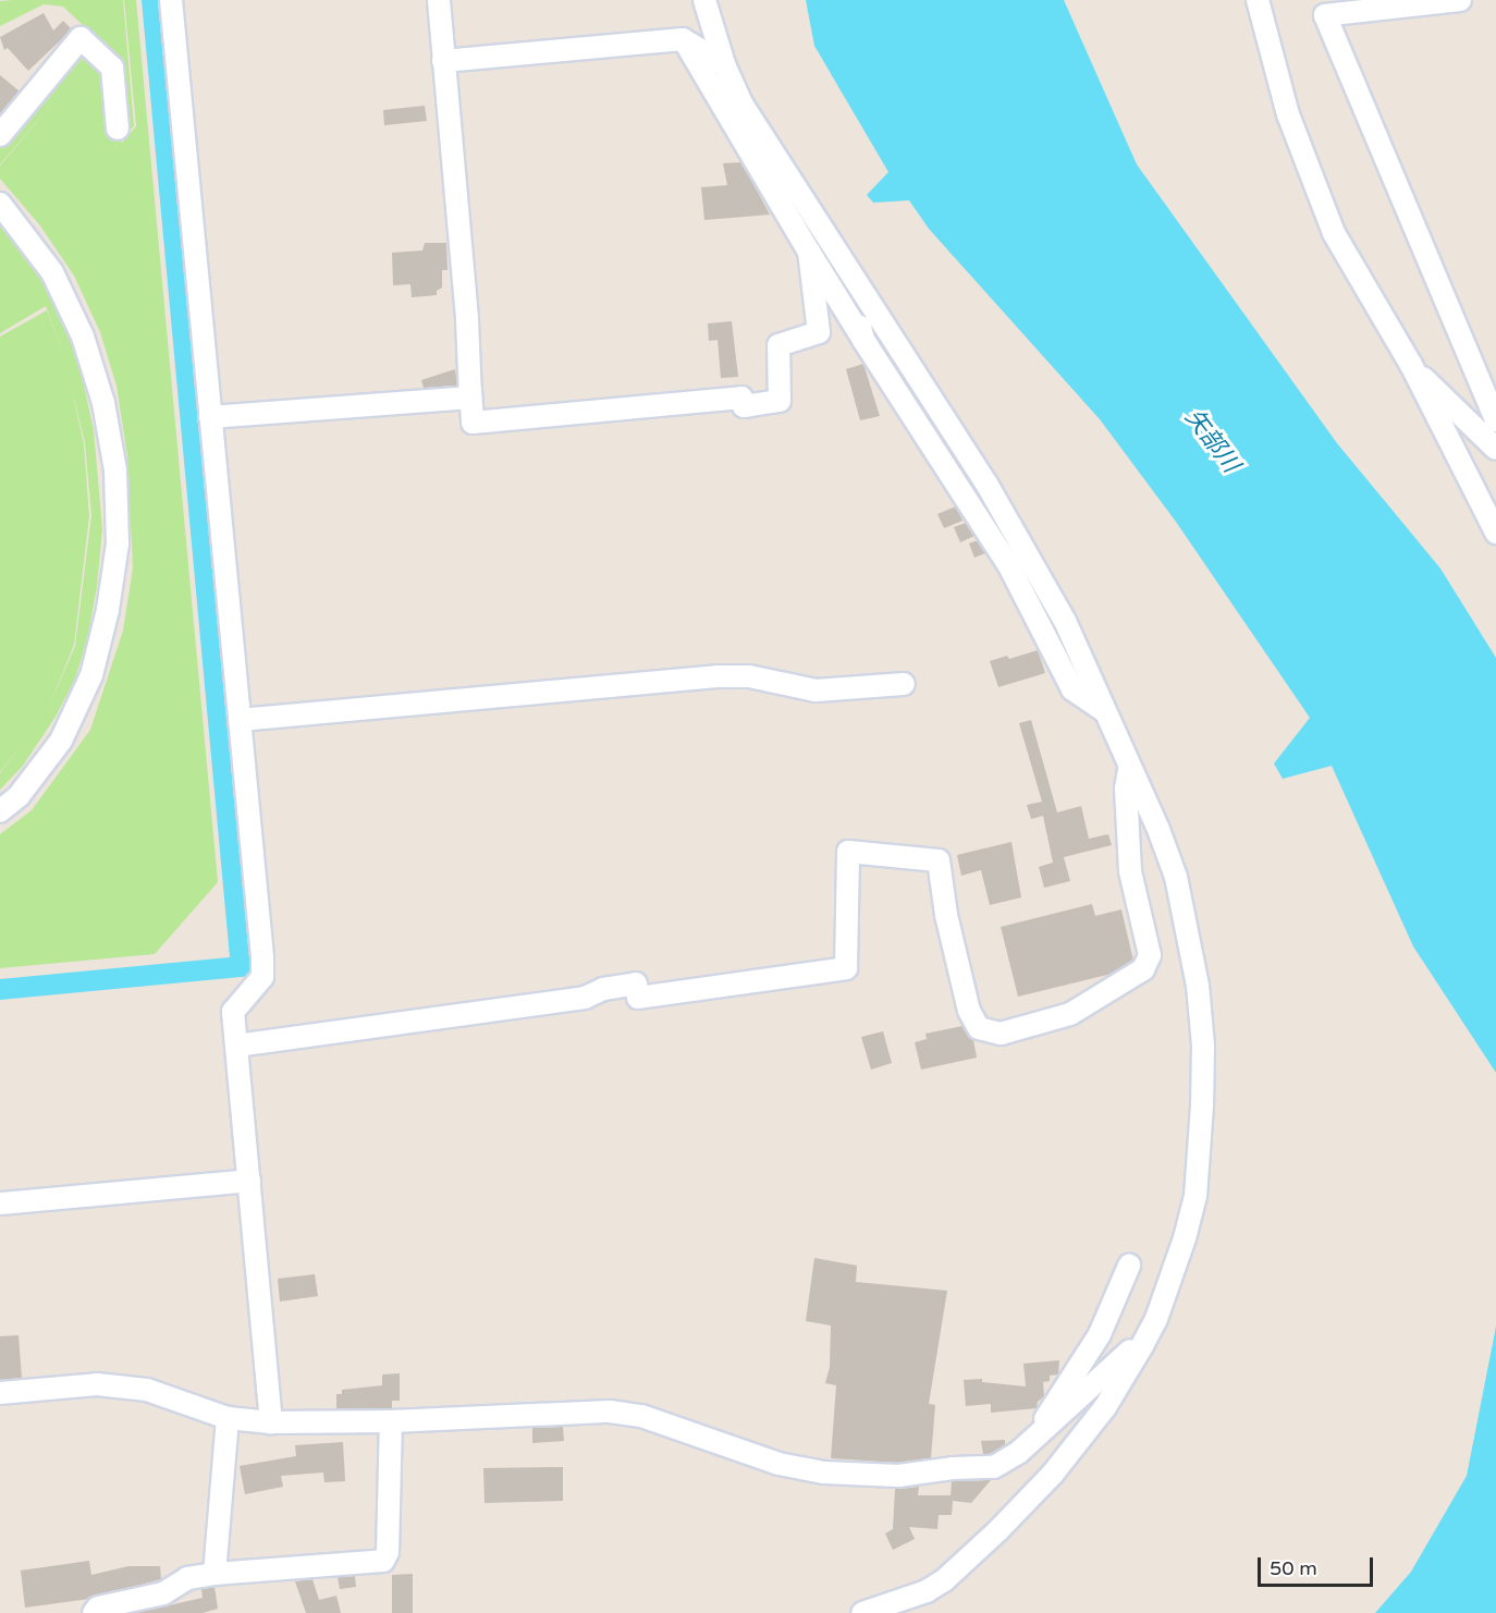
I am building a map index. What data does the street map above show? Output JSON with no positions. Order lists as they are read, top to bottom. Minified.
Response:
{"water":["矢部川"],"scale_bar":"50 m"}
